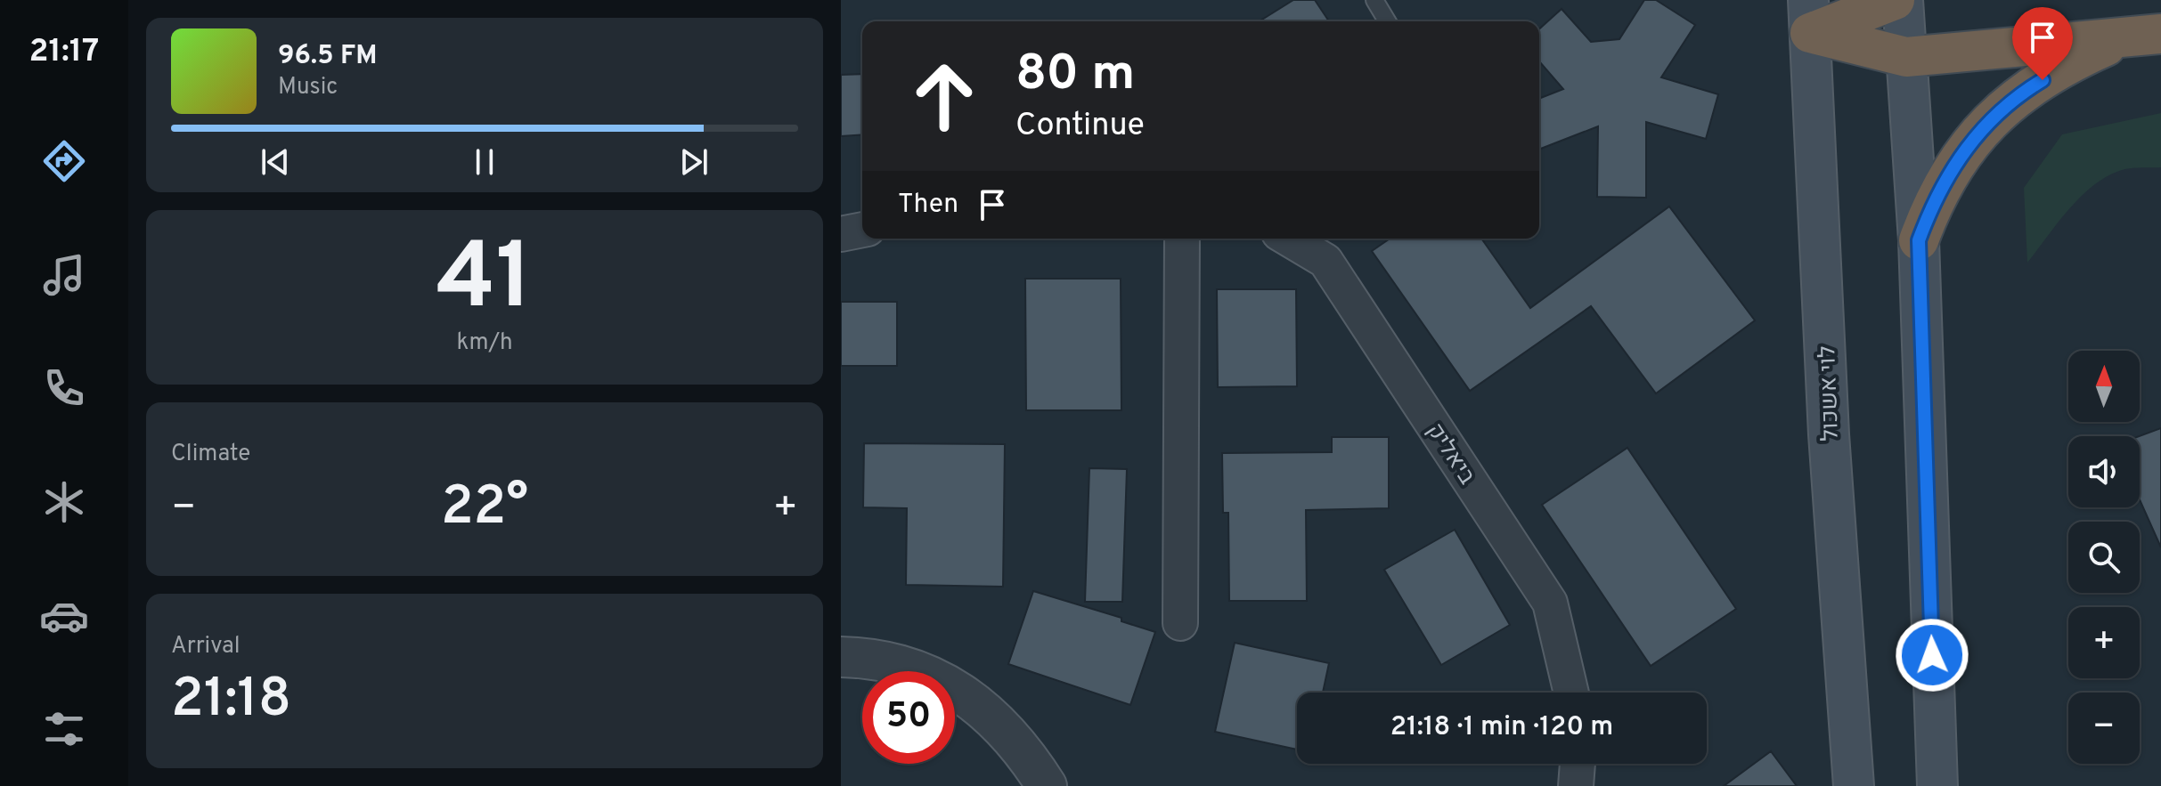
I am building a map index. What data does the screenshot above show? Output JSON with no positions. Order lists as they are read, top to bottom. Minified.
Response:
{"streets":{"main road":["לוי אשכול"],"street":["ביאליק"]},"north":"top","page":{"tabs":"21:17","turn":["80 m","Continue"],"song":["96.5 FM","Music"],"then":"Then","tile":[["41","km/h"],"Climate",["Arrival","21:18"]],"map_buttons":["+","−"],"heat":["−","22°","+"],"limit":"50","trip":"21:18 · 1 min · 120 m"}}
